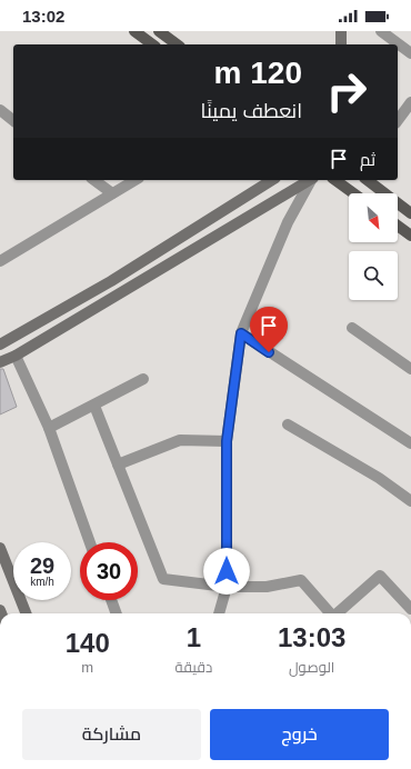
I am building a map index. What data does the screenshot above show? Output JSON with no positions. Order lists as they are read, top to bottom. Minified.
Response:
{"north":"bottom right","page":{"status":"13:02","turn":["120 m","انعطف يمينًا"],"then":"ثم","speed":"29 km/h","limit":"30","eta":["13:03","الوصول","1","دقيقة","140","m"],"buttons":["خروج","مشاركة"]}}
